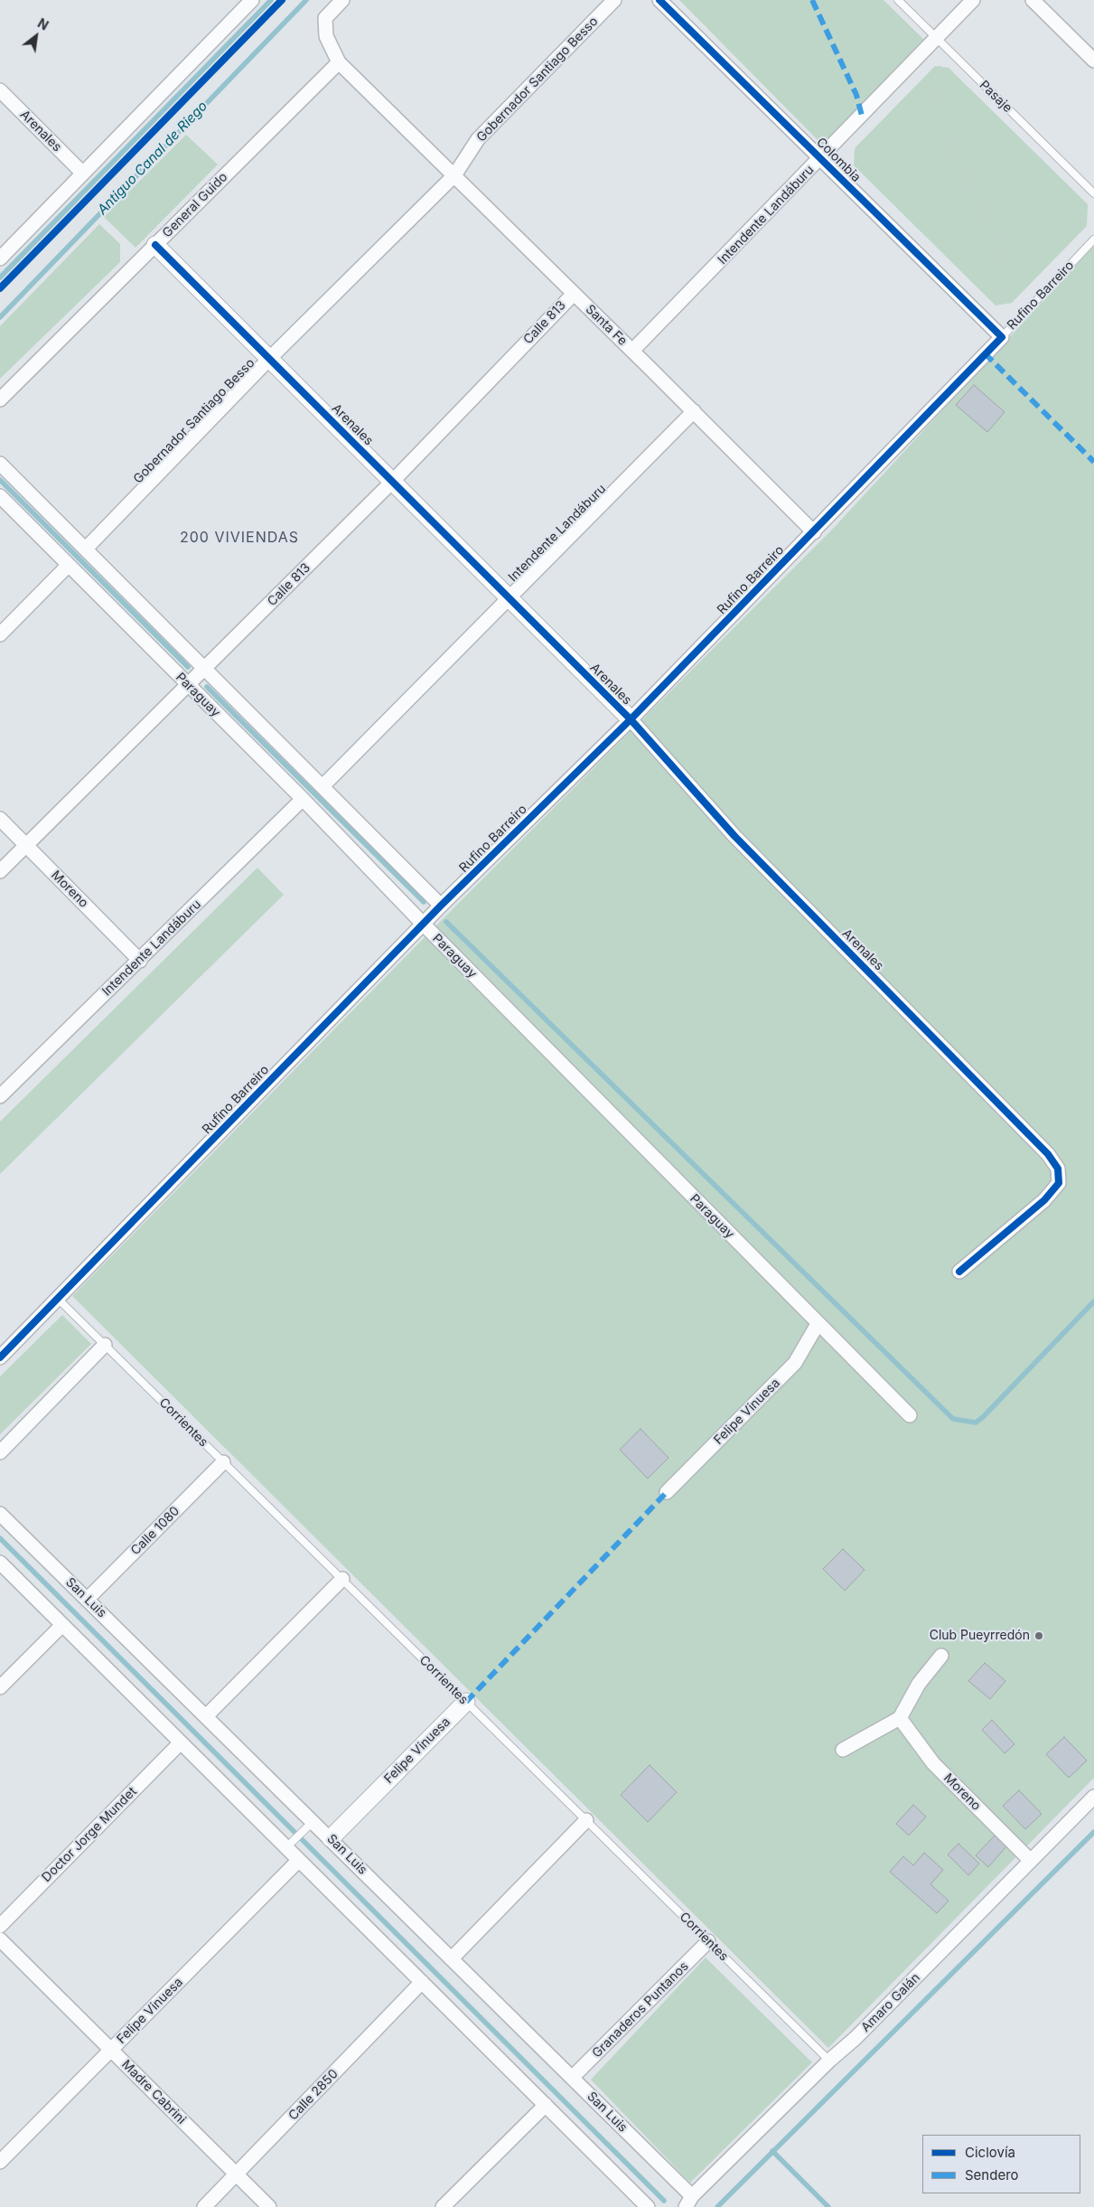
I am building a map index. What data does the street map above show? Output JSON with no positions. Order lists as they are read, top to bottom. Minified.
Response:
{"streets":{"street":["Gobernador Santiago Besso","Arenales","Colombia","General Guido","Intendente Landáburu","Rufino Barreiro","Calle 813","Santa Fe","Paraguay","Moreno","Felipe Vinuesa","Calle 1080","San Luis","Doctor Jorge Mundet","Amaro Galán","Granaderos Puntanos","Madre Cabrini","Calle 2850"],"lane":["Pasaje","Corrientes"]},"crossings":[["Gobernador Santiago Besso","Arenales"],["Gobernador Santiago Besso","Santa Fe"],["Gobernador Santiago Besso","Paraguay"],["Pasaje","Intendente Landáburu"],["Arenales","General Guido"],["Arenales","Intendente Landáburu"],["Arenales","Rufino Barreiro"],["Arenales","Calle 813"],["Colombia","Intendente Landáburu"],["Colombia","Rufino Barreiro"],["General Guido","Santa Fe"],["Intendente Landáburu","Santa Fe"],["Intendente Landáburu","Paraguay"],["Intendente Landáburu","Moreno"],["Rufino Barreiro","Santa Fe"],["Rufino Barreiro","Paraguay"],["Rufino Barreiro","Corrientes"],["Calle 813","Santa Fe"],["Calle 813","Paraguay"],["Calle 813","Moreno"],["Paraguay","Felipe Vinuesa"],["Moreno","Amaro Galán"],["Felipe Vinuesa","Corrientes"],["Felipe Vinuesa","San Luis"],["Felipe Vinuesa","Madre Cabrini"],["Corrientes","Calle 1080"],["Corrientes","Amaro Galán"],["Corrientes","Granaderos Puntanos"],["Calle 1080","San Luis"],["San Luis","Amaro Galán"],["San Luis","Granaderos Puntanos"],["Madre Cabrini","Calle 2850"]],"districts":["200 VIVIENDAS"],"water":["Antiguo Canal de Riego"],"places":["Club Pueyrredón"],"legend":["Ciclovía","Sendero"],"north":"top right"}
